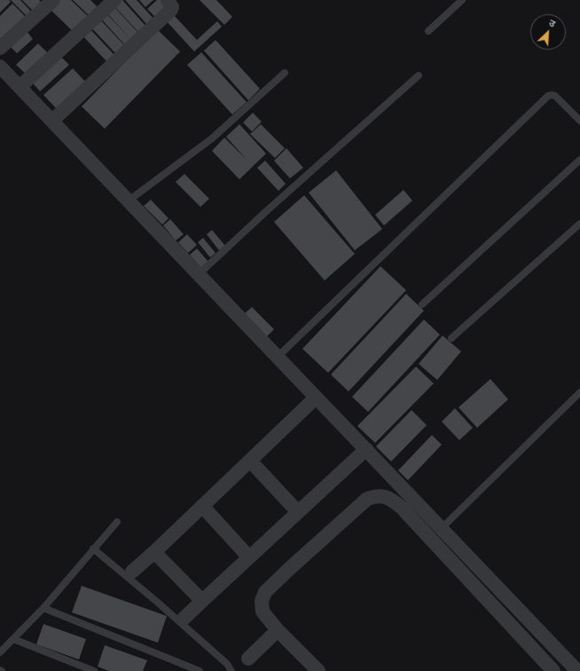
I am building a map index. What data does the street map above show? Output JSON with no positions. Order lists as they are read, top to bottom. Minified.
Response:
{"north":"top right"}
